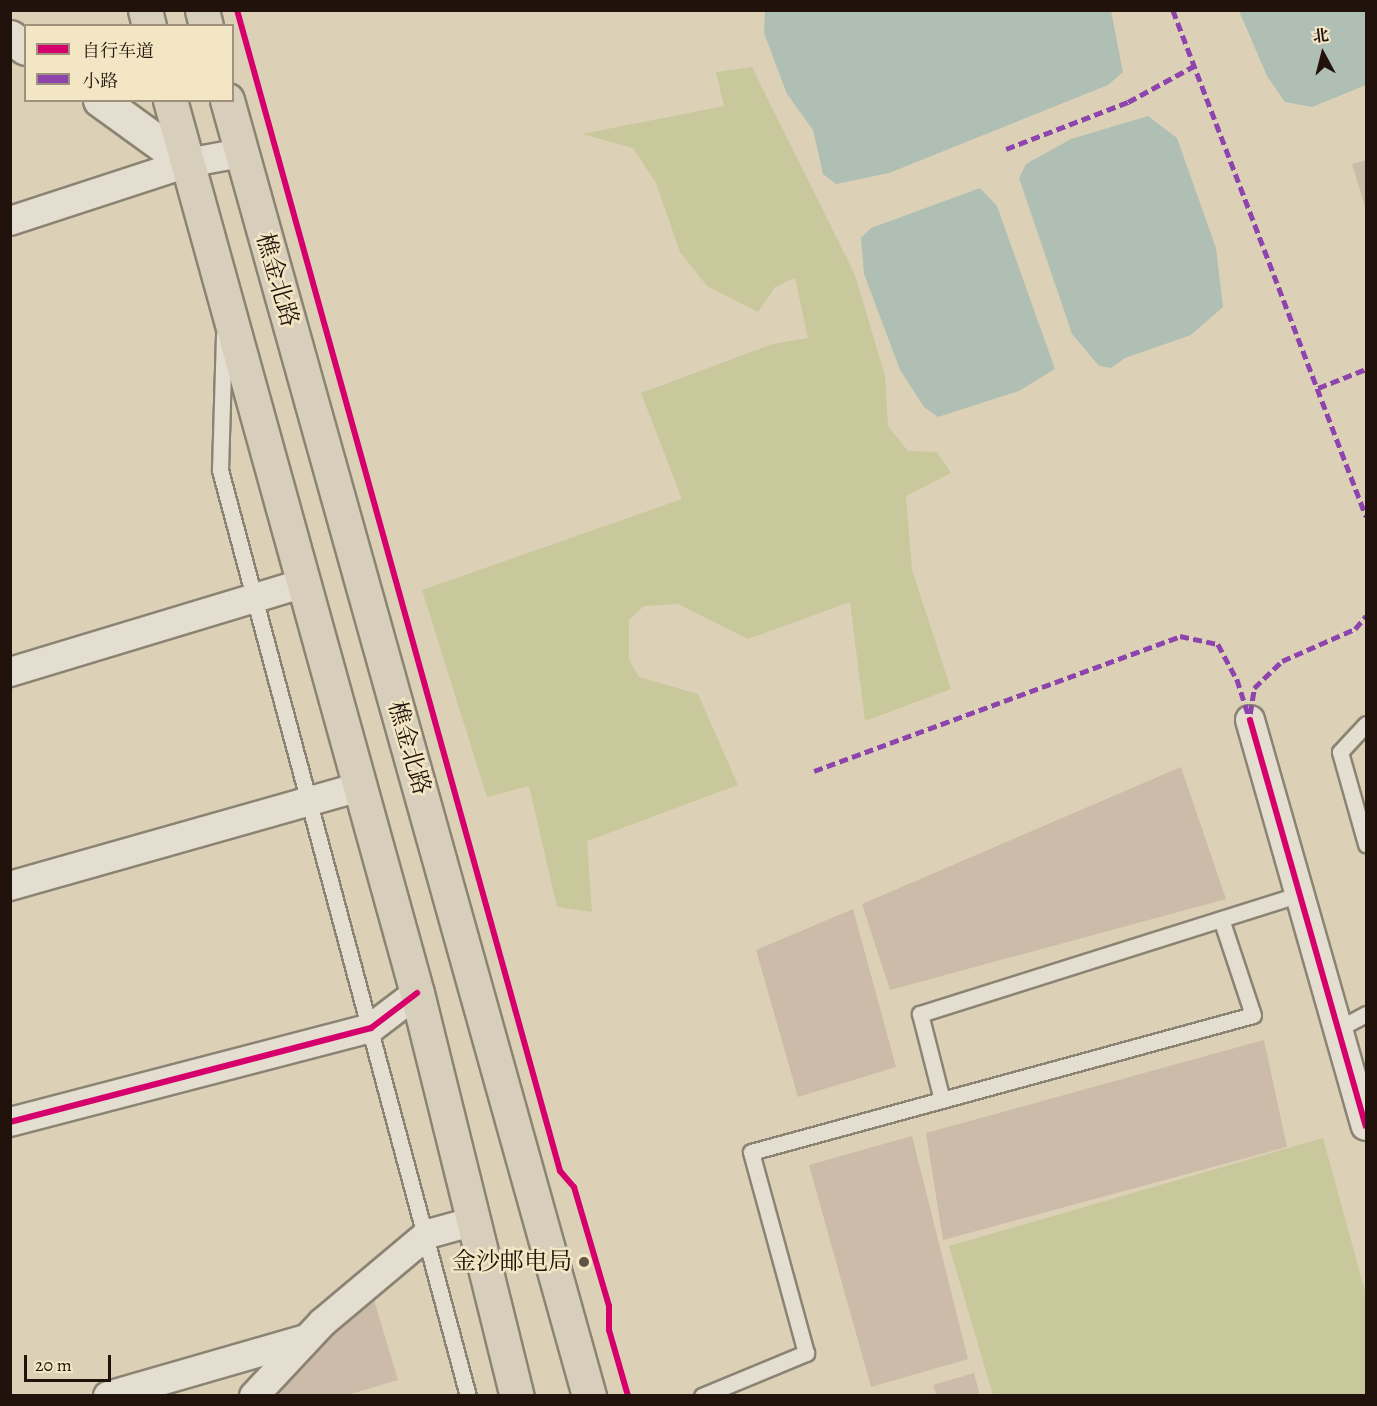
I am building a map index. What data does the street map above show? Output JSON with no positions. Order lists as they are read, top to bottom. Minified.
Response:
{"streets":{"main road":["樵金北路"]},"places":["金沙邮电局"],"legend":["自行车道","小路"],"scale_bar":"20 m","north":"top"}
